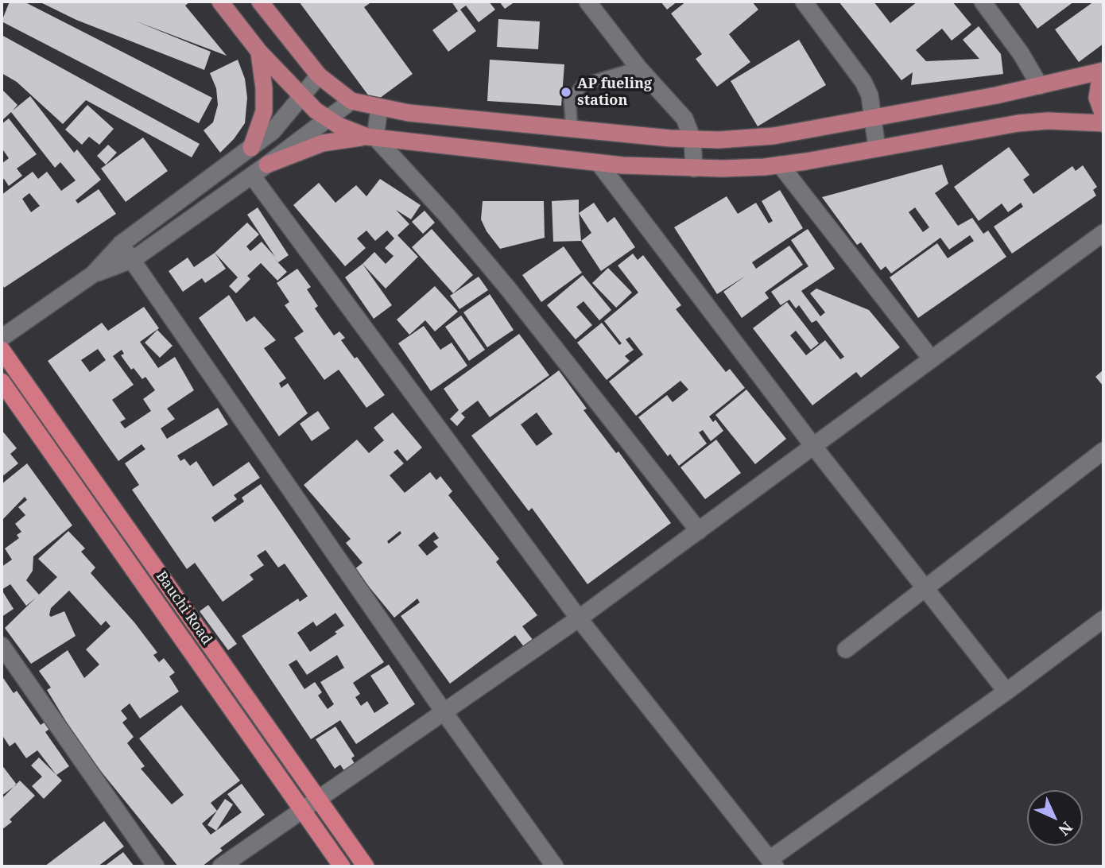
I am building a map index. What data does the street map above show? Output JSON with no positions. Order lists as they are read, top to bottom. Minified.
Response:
{"streets":{"highway":["Bauchi Road"]},"places":["AP fueling station"],"north":"bottom right"}
